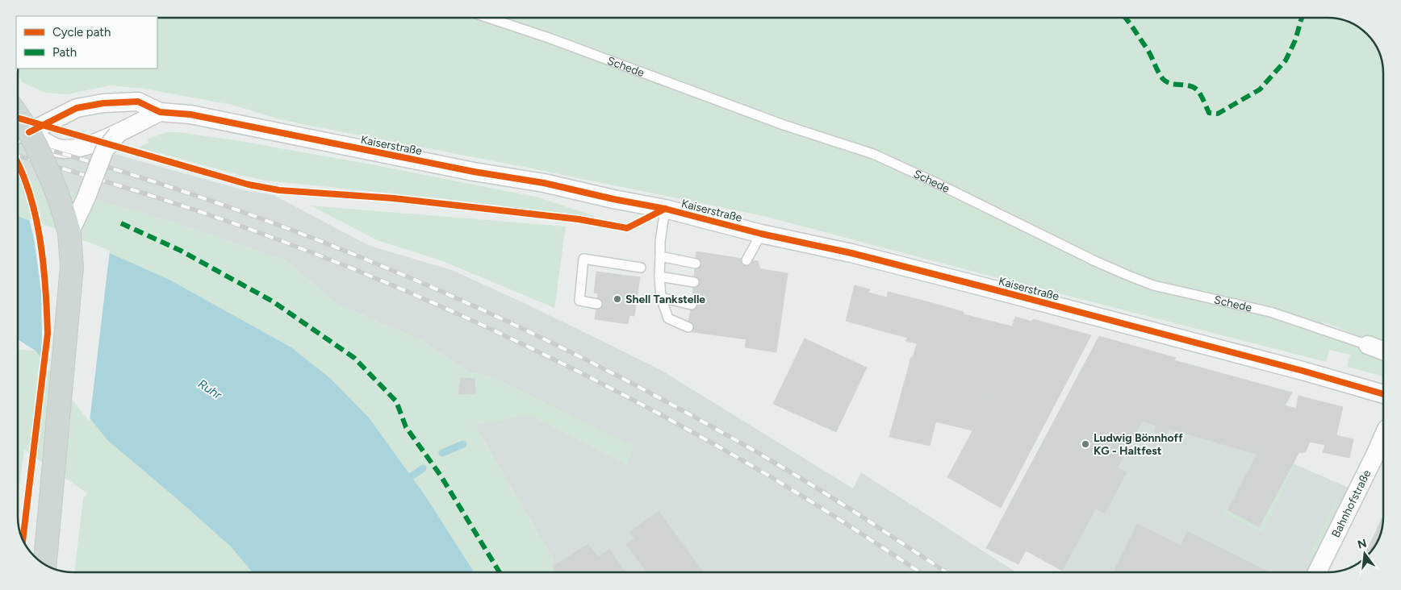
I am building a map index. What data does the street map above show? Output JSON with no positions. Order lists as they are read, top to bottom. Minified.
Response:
{"streets":{"street":["Schede","Kaiserstraße","Bahnhofstraße"]},"water":["Ruhr"],"places":["Shell Tankstelle","Ludwig Bönnhoff KG - Haltfest"],"legend":["Cycle path","Path"],"north":"top"}
